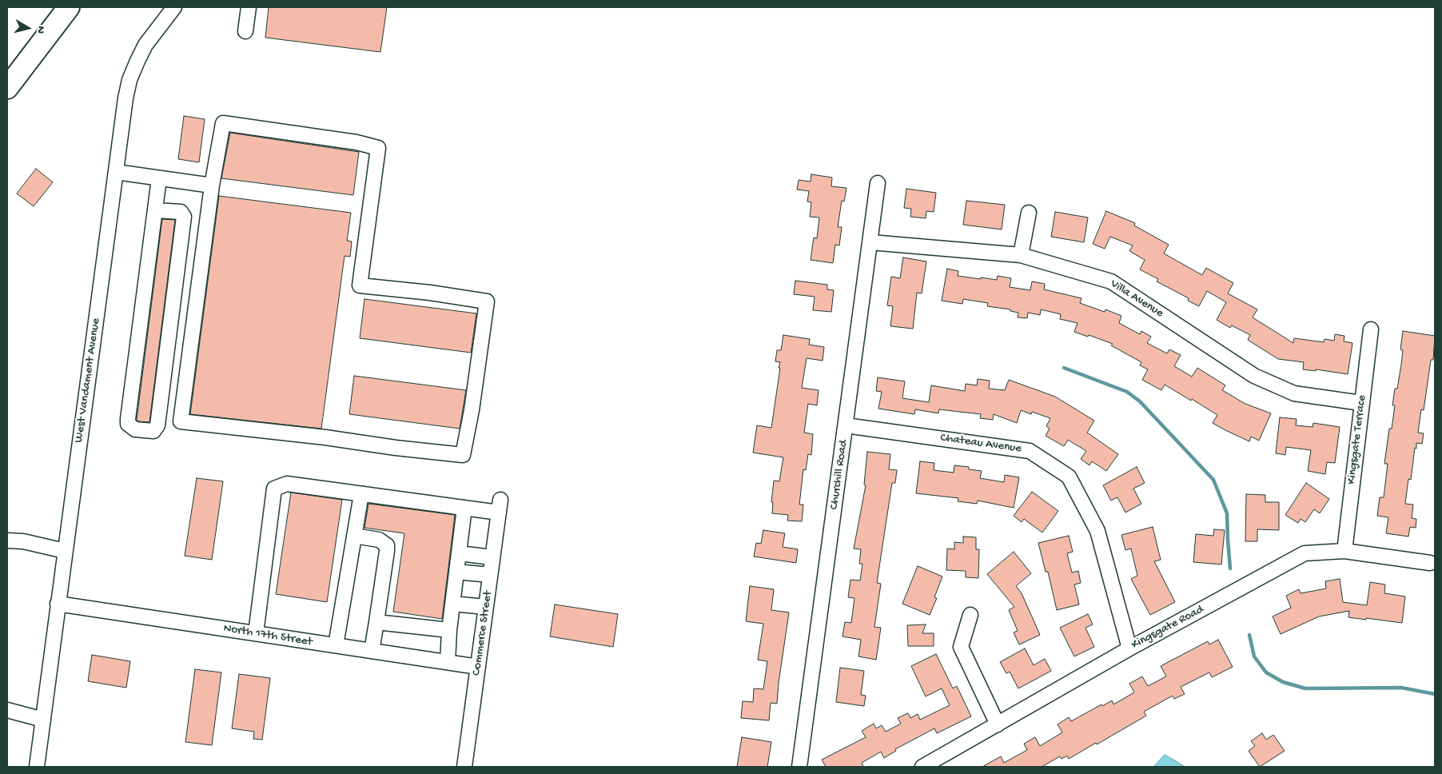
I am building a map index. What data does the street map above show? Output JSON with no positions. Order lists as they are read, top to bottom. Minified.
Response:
{"streets":{"street":["Villa Avenue","West Vandament Avenue","Kingsgate Terrace","Chateau Avenue","Churchill Road","Kingsgate Road","Commerce Street","North 17th Street"]},"crossings":[["Villa Avenue","Kingsgate Terrace"],["Villa Avenue","Churchill Road"],["West Vandament Avenue","North 17th Street"],["Kingsgate Terrace","Kingsgate Road"],["Chateau Avenue","Churchill Road"],["Chateau Avenue","Kingsgate Road"],["Commerce Street","North 17th Street"]],"north":"right"}
